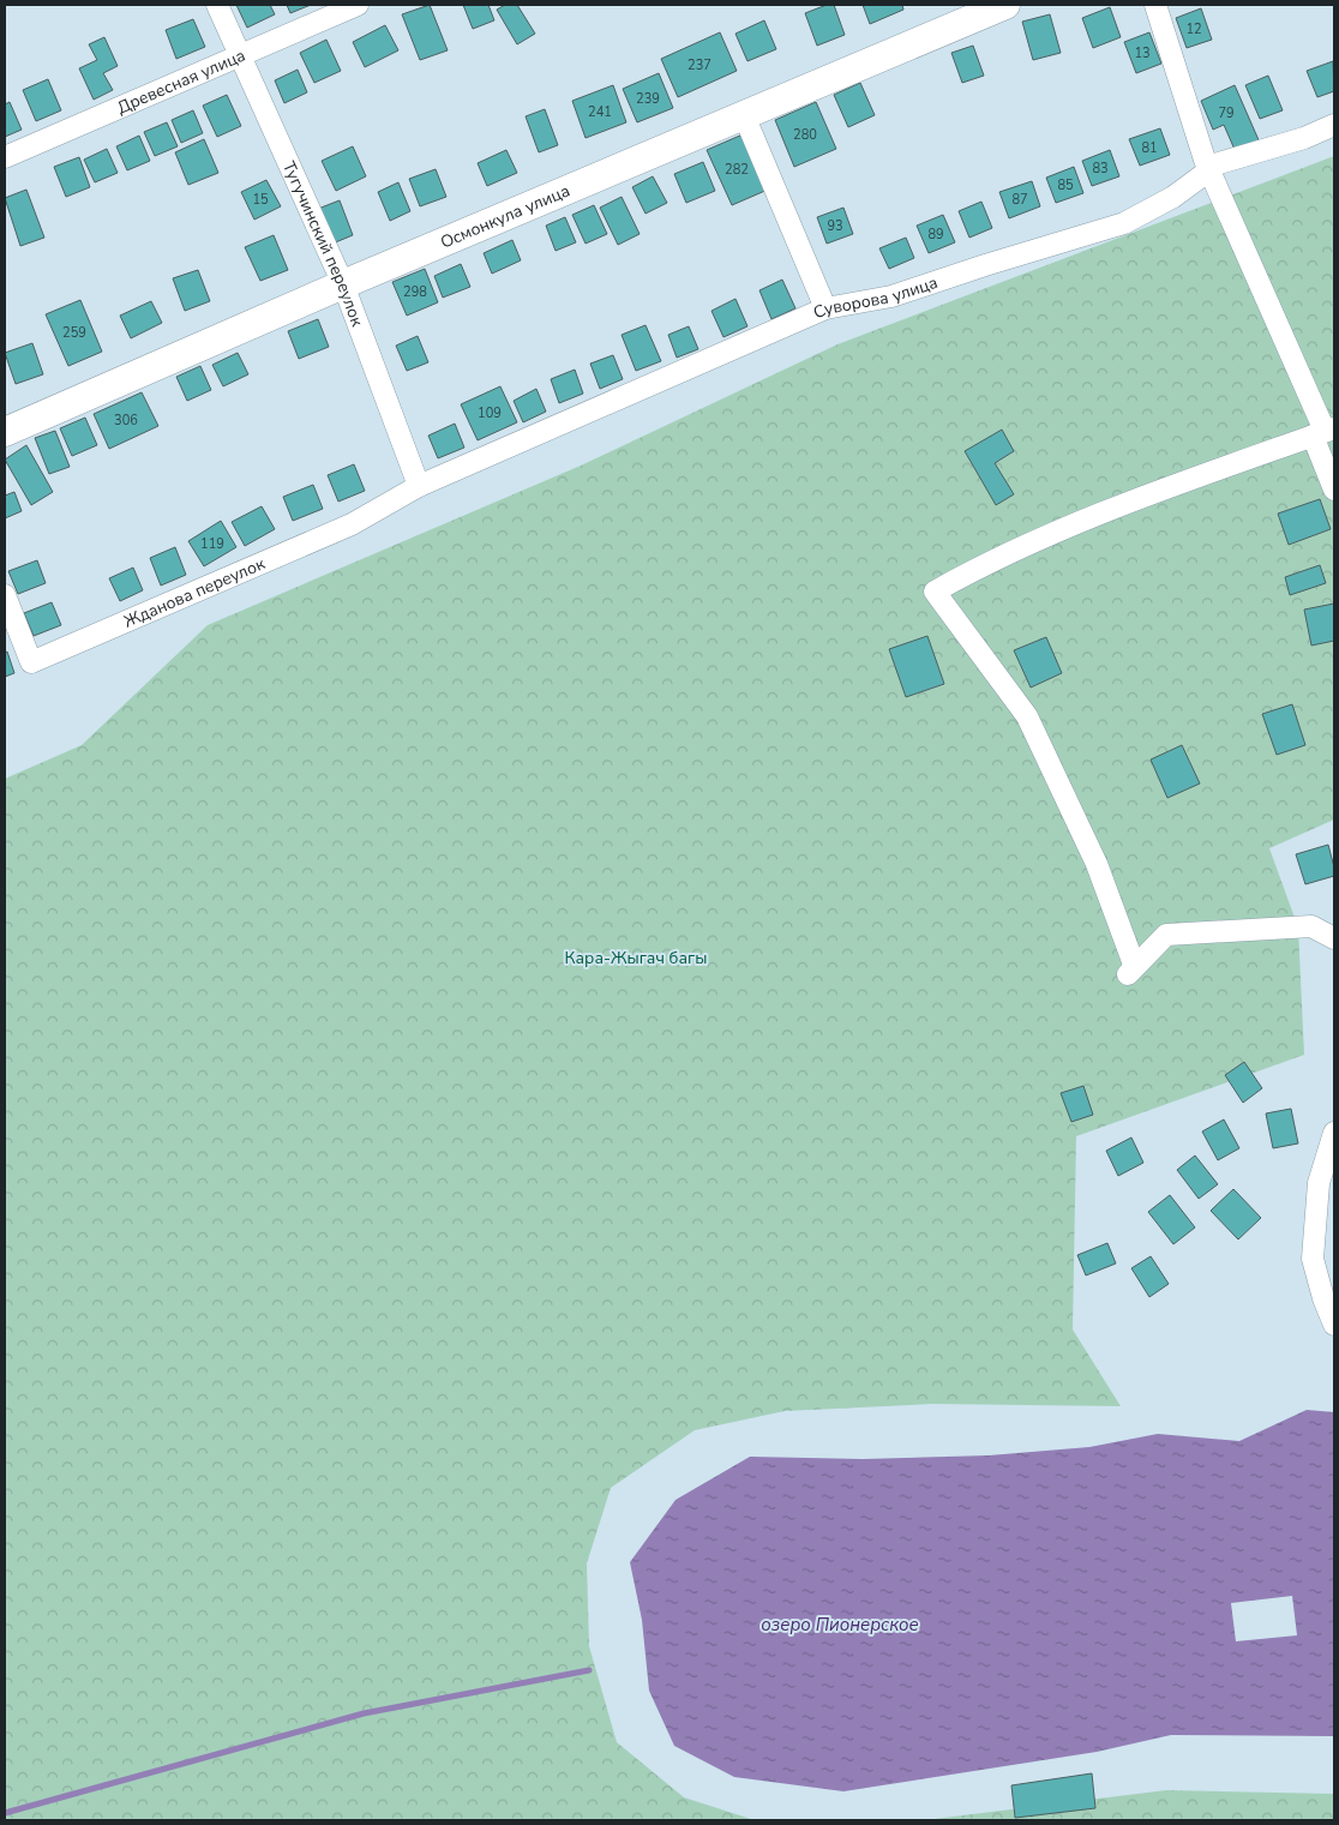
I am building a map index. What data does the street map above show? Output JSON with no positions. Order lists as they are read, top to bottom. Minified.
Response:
{"streets":{"street":["Древесная улица","Осмонкула улица","Тугучинский переулок","Суворова улица","Жданова переулок"]},"crossings":[["Древесная улица","Тугучинский переулок"],["Осмонкула улица","Тугучинский переулок"],["Тугучинский переулок","Суворова улица"],["Тугучинский переулок","Жданова переулок"],["Суворова улица","Жданова переулок"]],"water":["озеро Пионерское"],"parks":["Кара-Жыгач багы"],"house_numbers":["12","13","237","239","241","79","280","81","83","282","85","15","87","93","89","298","259","109","306","119"]}
